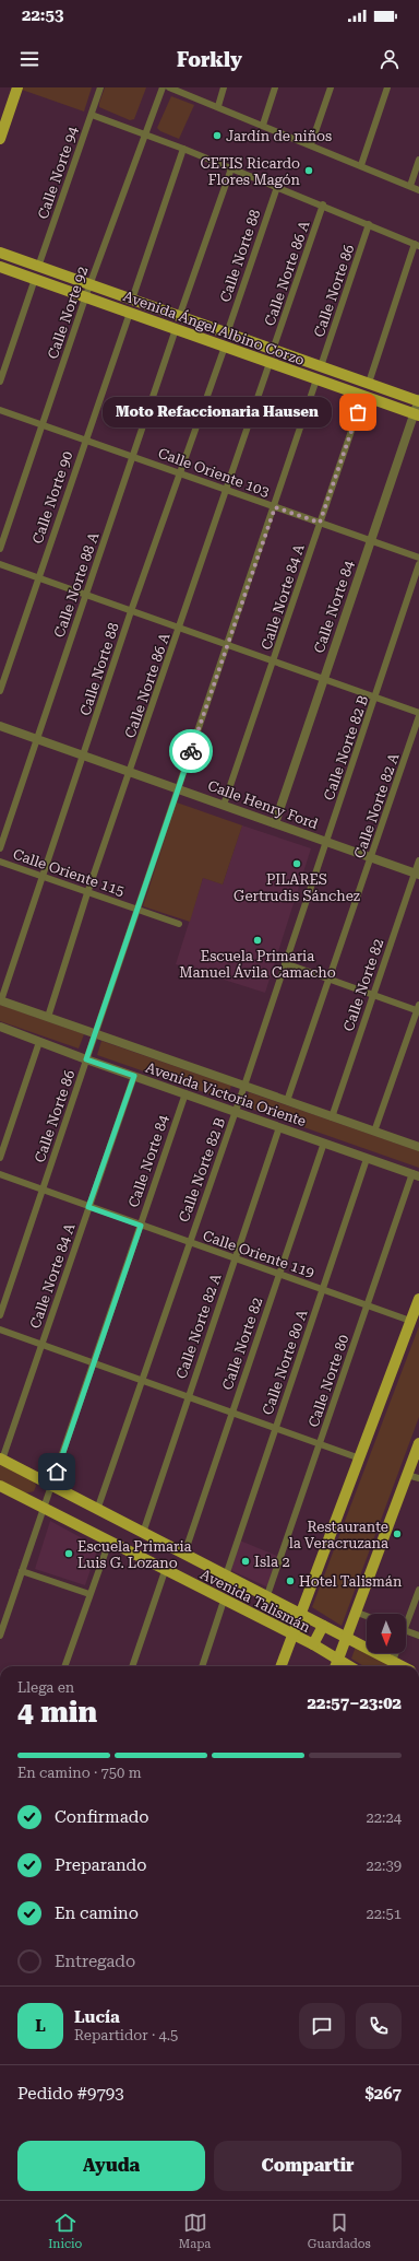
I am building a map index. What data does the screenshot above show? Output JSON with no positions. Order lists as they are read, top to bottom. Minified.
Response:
{"streets":{"main road":["Avenida Ángel Albino Corzo","Avenida Talismán"],"street":["Calle Norte 94","Calle Norte 88","Calle Norte 86 A","Calle Norte 86","Calle Norte 92","Calle Oriente 103","Calle Norte 90","Calle Norte 88 A","Calle Norte 84 A","Calle Norte 84","Calle Norte 82 B","Calle Henry Ford","Calle Norte 82 A","Calle Oriente 115","Calle Norte 82","Avenida Victoria Oriente","Calle Oriente 119","Calle Norte 80 A","Calle Norte 80"]},"crossings":[["Calle Norte 94","Avenida Ángel Albino Corzo"],["Calle Norte 88","Avenida Ángel Albino Corzo"],["Calle Norte 88","Calle Oriente 103"],["Calle Norte 88","Calle Henry Ford"],["Calle Norte 88","Calle Oriente 115"],["Calle Norte 88","Avenida Victoria Oriente"],["Calle Norte 86 A","Avenida Ángel Albino Corzo"],["Calle Norte 86 A","Calle Oriente 103"],["Calle Norte 86 A","Calle Henry Ford"],["Calle Norte 86 A","Calle Oriente 115"],["Calle Norte 86 A","Avenida Victoria Oriente"],["Calle Norte 86","Avenida Ángel Albino Corzo"],["Calle Norte 86","Calle Oriente 103"],["Calle Norte 86","Calle Henry Ford"],["Calle Norte 86","Calle Oriente 115"],["Calle Norte 86","Avenida Victoria Oriente"],["Calle Norte 86","Calle Oriente 119"],["Calle Norte 92","Avenida Ángel Albino Corzo"],["Calle Norte 92","Calle Oriente 103"],["Avenida Ángel Albino Corzo","Calle Norte 90"],["Avenida Ángel Albino Corzo","Calle Norte 88 A"],["Avenida Ángel Albino Corzo","Calle Norte 84 A"],["Avenida Ángel Albino Corzo","Calle Norte 84"],["Calle Oriente 103","Calle Norte 90"],["Calle Oriente 103","Calle Norte 88 A"],["Calle Oriente 103","Calle Norte 84 A"],["Calle Oriente 103","Calle Norte 84"],["Calle Norte 88 A","Calle Henry Ford"],["Calle Norte 84 A","Calle Henry Ford"],["Calle Norte 84 A","Avenida Victoria Oriente"],["Calle Norte 84 A","Calle Oriente 119"],["Calle Norte 84 A","Avenida Talismán"],["Calle Norte 84","Calle Henry Ford"],["Calle Norte 84","Avenida Victoria Oriente"],["Calle Norte 84","Calle Oriente 119"],["Calle Norte 84","Avenida Talismán"],["Calle Norte 82 B","Calle Henry Ford"],["Calle Norte 82 B","Avenida Victoria Oriente"],["Calle Norte 82 B","Calle Oriente 119"],["Calle Norte 82 B","Avenida Talismán"],["Calle Henry Ford","Calle Norte 82 A"],["Calle Henry Ford","Calle Norte 82"],["Calle Norte 82 A","Avenida Victoria Oriente"],["Calle Norte 82 A","Calle Oriente 119"],["Calle Norte 82 A","Avenida Talismán"],["Calle Norte 82","Avenida Victoria Oriente"],["Calle Norte 82","Calle Oriente 119"],["Calle Norte 82","Avenida Talismán"],["Avenida Victoria Oriente","Calle Norte 80 A"],["Avenida Victoria Oriente","Calle Norte 80"],["Calle Oriente 119","Calle Norte 80 A"],["Calle Oriente 119","Calle Norte 80"],["Calle Norte 80 A","Avenida Talismán"],["Calle Norte 80","Avenida Talismán"]],"places":["Jardín de niños","CETIS Ricardo Flores Magón","Moto Refaccionaria Hausen","PILARES Gertrudis Sánchez","Escuela Primaria Manuel Ávila Camacho","Restaurante la Veracruzana","Escuela Primaria Luis G. Lozano","Isla 2","Hotel Talismán"],"north":"bottom","page":{"status":"22:53","header":"Forkly","bubble":"Moto Refaccionaria Hausen","heading":["4 min","Llega en","22:57–23:02"],"panel":["Lucía","Repartidor · 4.5","Pedido #9793","$267"],"bar":"En camino · 750 m","list":[["Confirmado","22:24"],["Preparando","22:39"],["En camino","22:51"],"Entregado"],"round":"L","buttons":["Ayuda","Compartir"],"tabs":["Inicio","Mapa","Guardados"]}}
